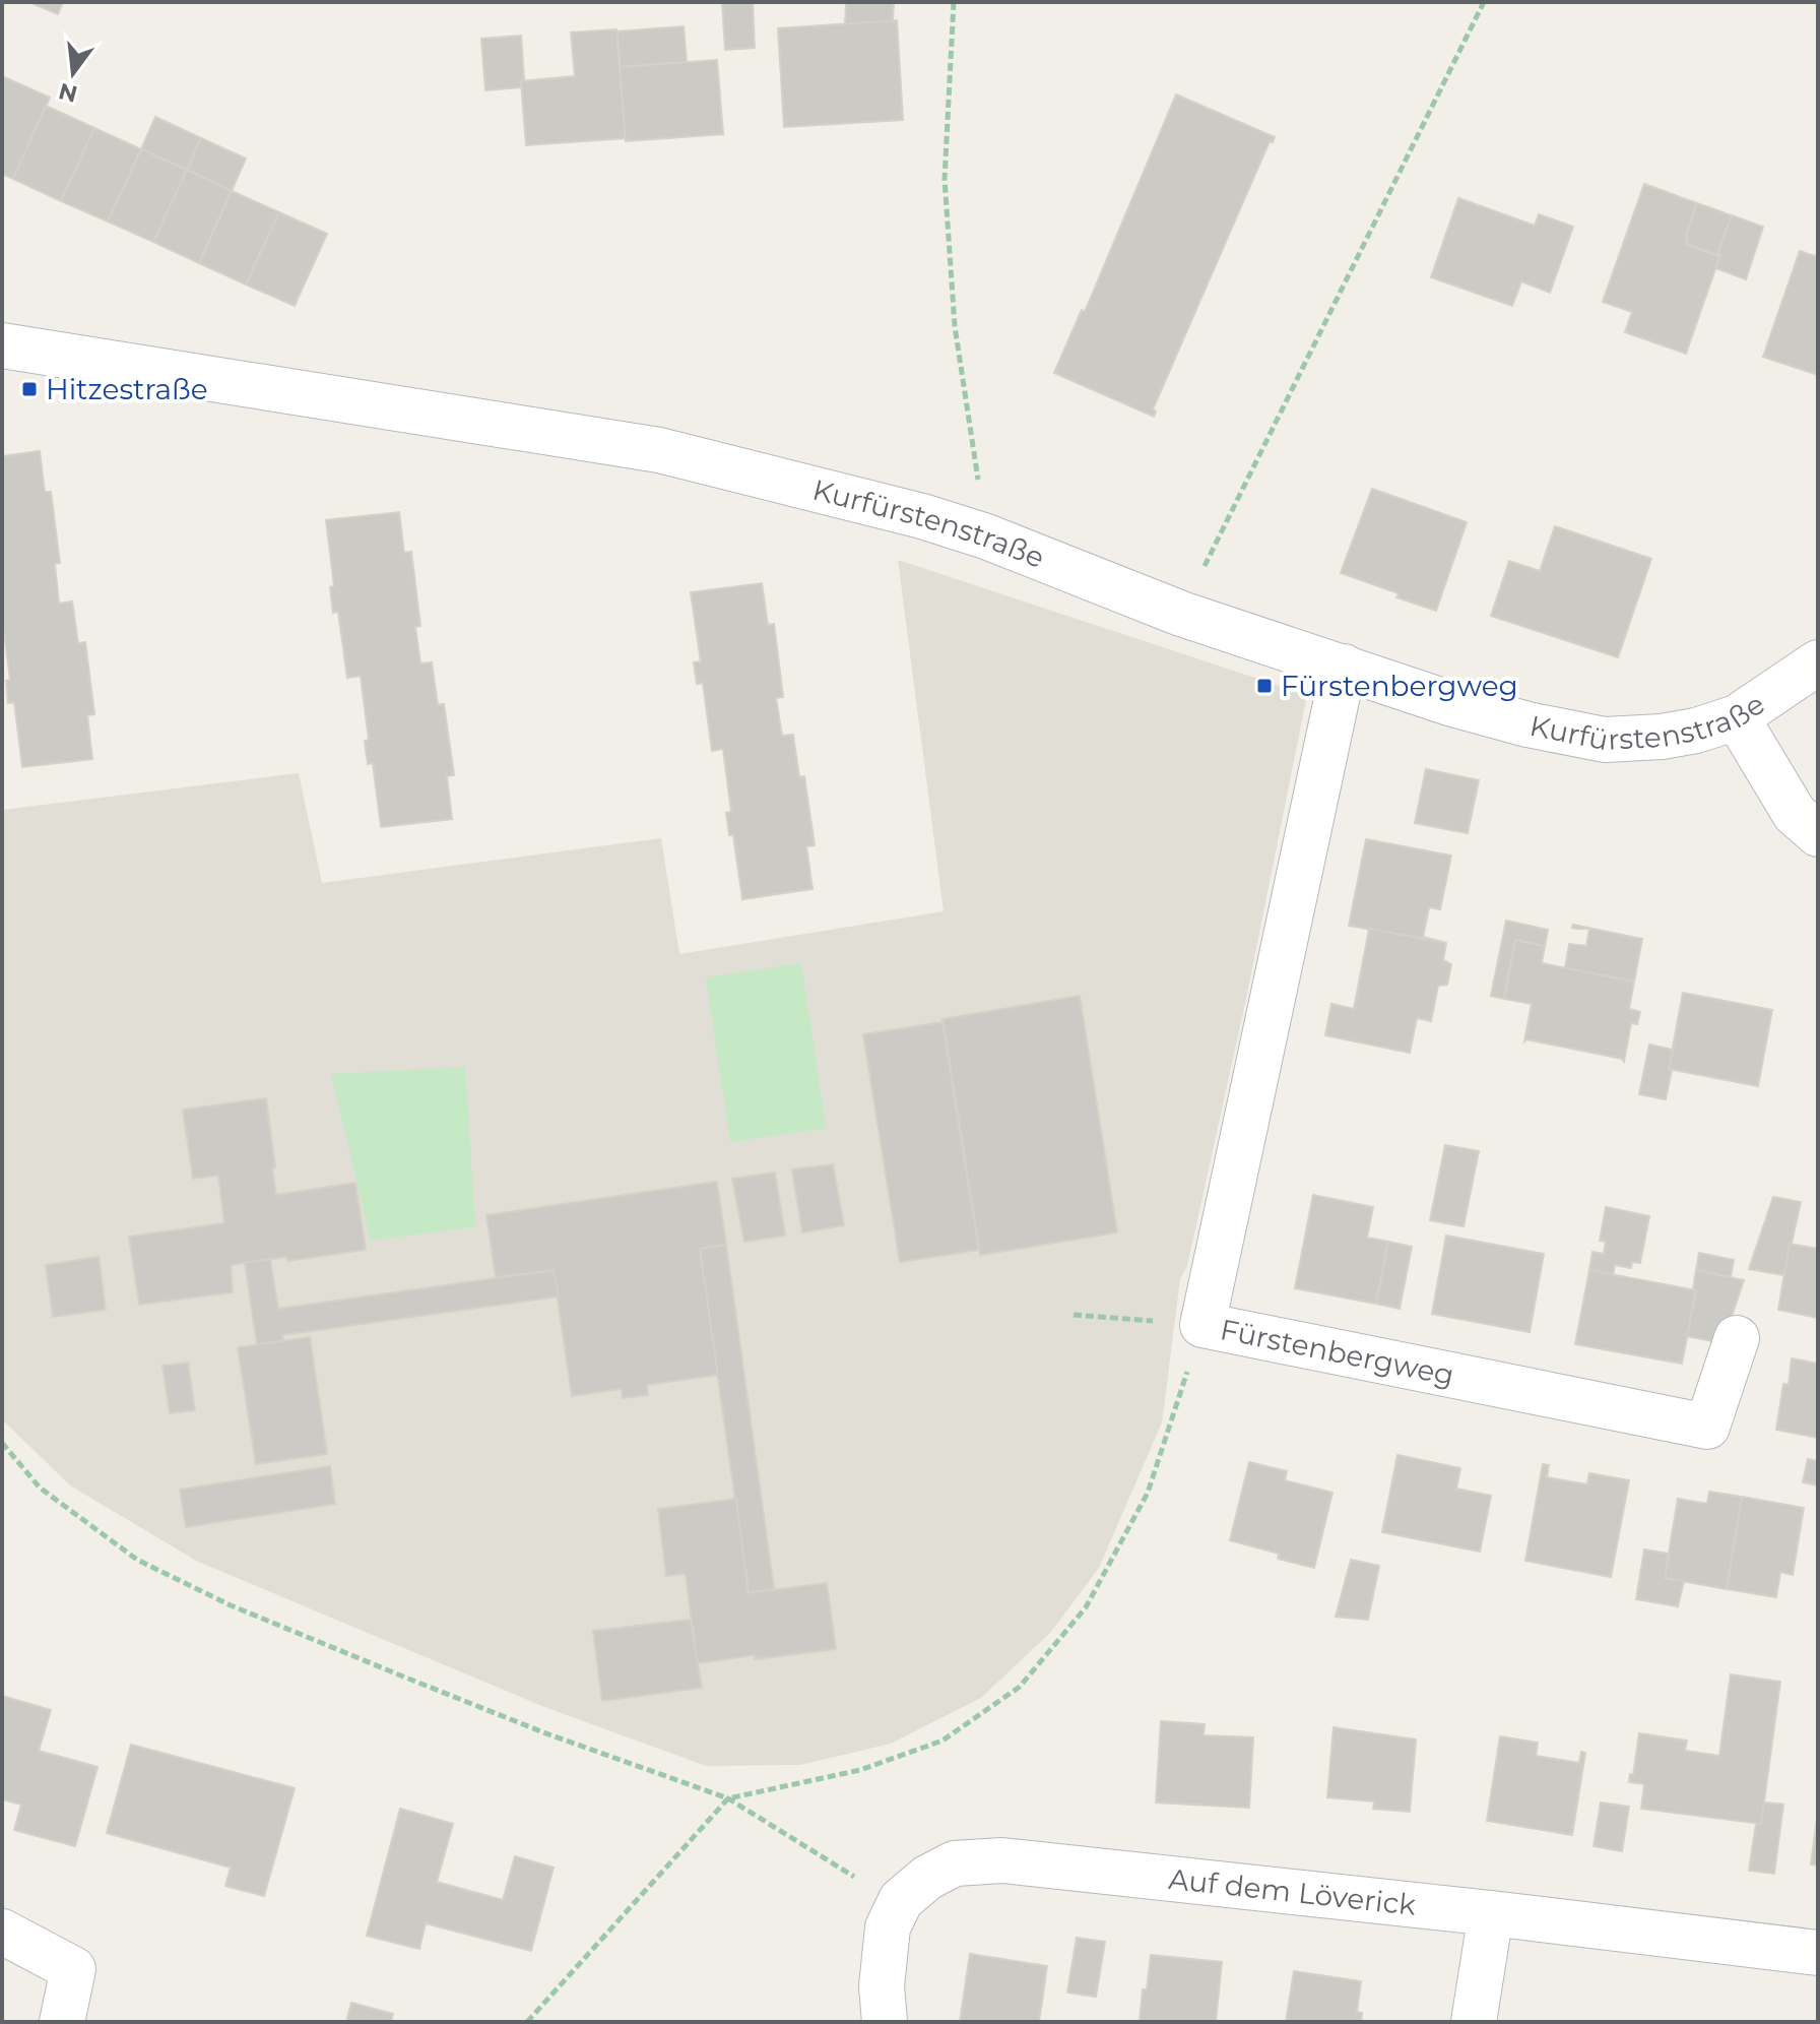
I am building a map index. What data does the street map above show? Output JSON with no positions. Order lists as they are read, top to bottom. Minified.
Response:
{"streets":{"street":["Kurfürstenstraße","Fürstenbergweg","Auf dem Löverick"]},"crossings":[["Kurfürstenstraße","Fürstenbergweg"]],"places":{"transit":["Hitzestraße","Fürstenbergweg"]},"north":"bottom"}
